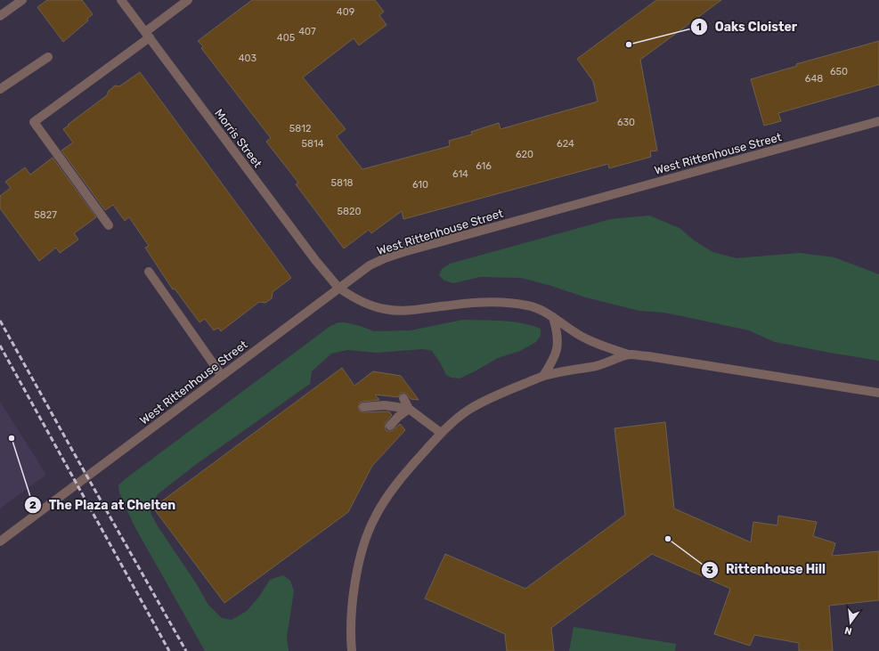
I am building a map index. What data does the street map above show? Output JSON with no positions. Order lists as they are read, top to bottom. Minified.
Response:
{"streets":{"street":["Morris Street","West Rittenhouse Street"]},"crossings":[["Morris Street","West Rittenhouse Street"]],"places":["Oaks Cloister","The Plaza at Chelten","Rittenhouse Hill"],"house_numbers":["409","407","405","403","650","648","630","5812","5814","624","620","616","614","5818","610","5820","5827"],"north":"bottom"}
